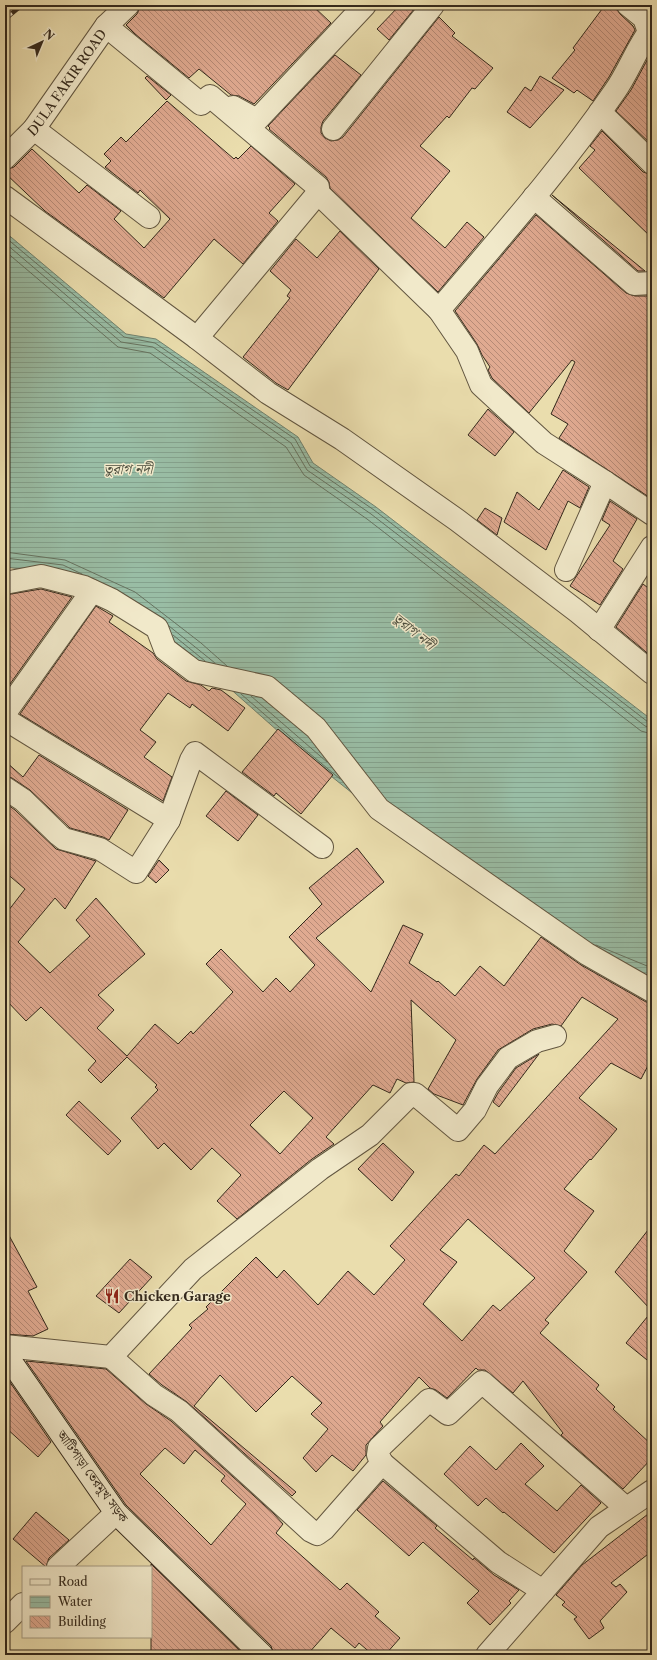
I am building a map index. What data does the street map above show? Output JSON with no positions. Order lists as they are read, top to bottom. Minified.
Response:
{"streets":{"street":["DULA FAKIR ROAD","আটিপাড়া তেরমুখ সড়ক"]},"water":["তুরাগ নদী"],"places":{"restaurant":["Chicken Garage"]},"legend":["Road","Water","Building"],"north":"top right"}
